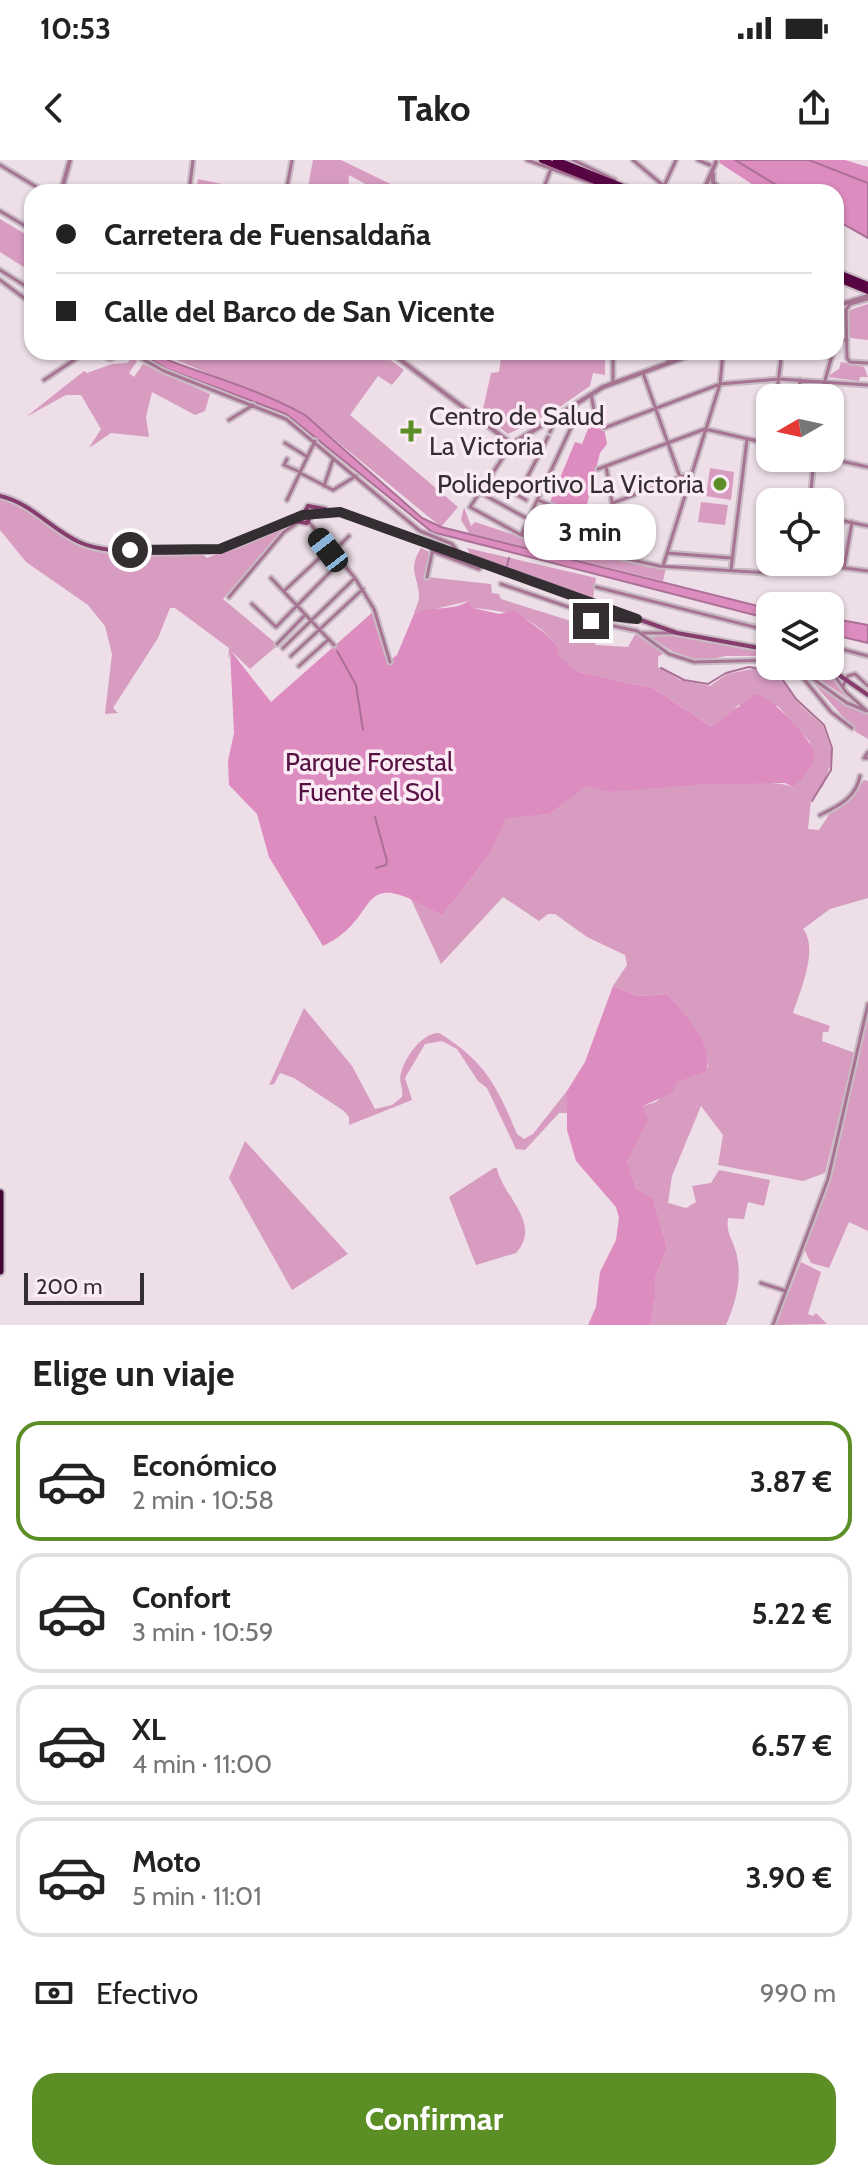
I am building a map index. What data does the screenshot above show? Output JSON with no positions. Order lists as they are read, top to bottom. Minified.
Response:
{"parks":["Parque Forestal Fuente el Sol"],"places":{"health":["Centro de Salud La Victoria"],"other":["Polideportivo La Victoria"]},"scale_bar":"200 m","north":"left","page":{"status":"10:53","header":"Tako","banner":["Carretera de Fuensaldaña","Calle del Barco de San Vicente"],"bubble":"3 min","scale":"200 m","heading":"Elige un viaje","list":[{"name":"Económico","note":"2 min · 10:58","value":"3.87 €"},{"name":"Confort","note":"3 min · 10:59","value":"5.22 €"},{"name":"XL","note":"4 min · 11:00","value":"6.57 €"},{"name":"Moto","note":"5 min · 11:01","value":"3.90 €"}],"pay":["Efectivo","990 m"],"buttons":"Confirmar"}}
